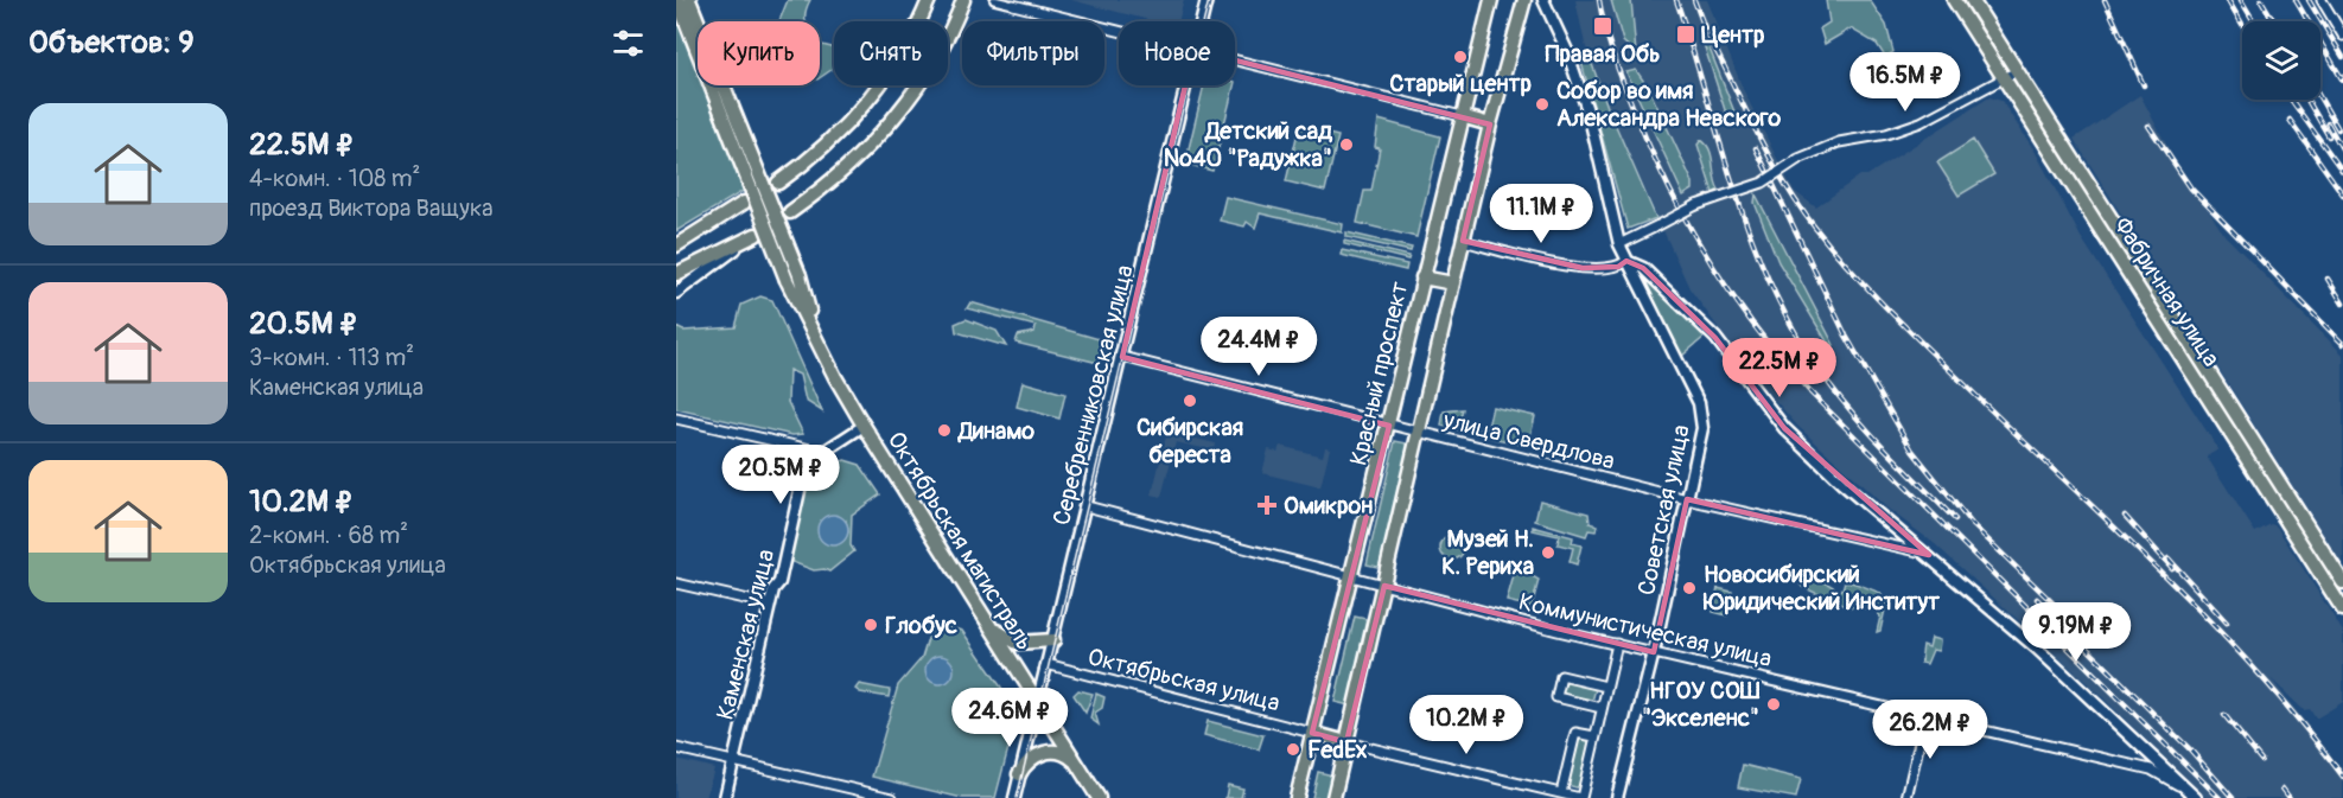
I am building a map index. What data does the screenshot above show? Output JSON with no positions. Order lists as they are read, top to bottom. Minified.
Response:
{"streets":{"main road":["Фабричная улица","Красный проспект","Октябрьская магистраль"],"street":["Серебренниковская улица","улица Свердлова","Советская улица","Коммунистическая улица","Каменская улица","Октябрьская улица"]},"crossings":[["Красный проспект","улица Свердлова"],["Красный проспект","Коммунистическая улица"],["Красный проспект","Октябрьская улица"],["Серебренниковская улица","улица Свердлова"],["Серебренниковская улица","Октябрьская магистраль"],["Серебренниковская улица","Коммунистическая улица"],["Серебренниковская улица","Октябрьская улица"],["улица Свердлова","Советская улица"],["Советская улица","Коммунистическая улица"],["Октябрьская магистраль","Каменская улица"]],"places":{"transit":["Правая Обь","Центр"],"other":["Старый центр","Собор во имя Александра Невского","Детский сад №40 \"Радужка\"","Сибирская береста","Динамо","Музей Н. К. Рериха","Новосибирский Юридический Институт","Глобус","НГОУ СОШ \"Экселенс\"","FedEx"],"health":["Омикрон"]},"page":{"heading":"Объектов: 9","chip":["Купить","Снять","Фильтры","Новое"],"price":["16.5M ₽","11.1M ₽","24.4M ₽","22.5M ₽","20.5M ₽","9.19M ₽","24.6M ₽","10.2M ₽","26.2M ₽"],"list":[{"name":"22.5M ₽","note":"4-комн. · 108 m² · проезд Виктора Ващука"},{"name":"20.5M ₽","note":"3-комн. · 113 m² · Каменская улица"},{"name":"10.2M ₽","note":"2-комн. · 68 m² · Октябрьская улица"}]}}
